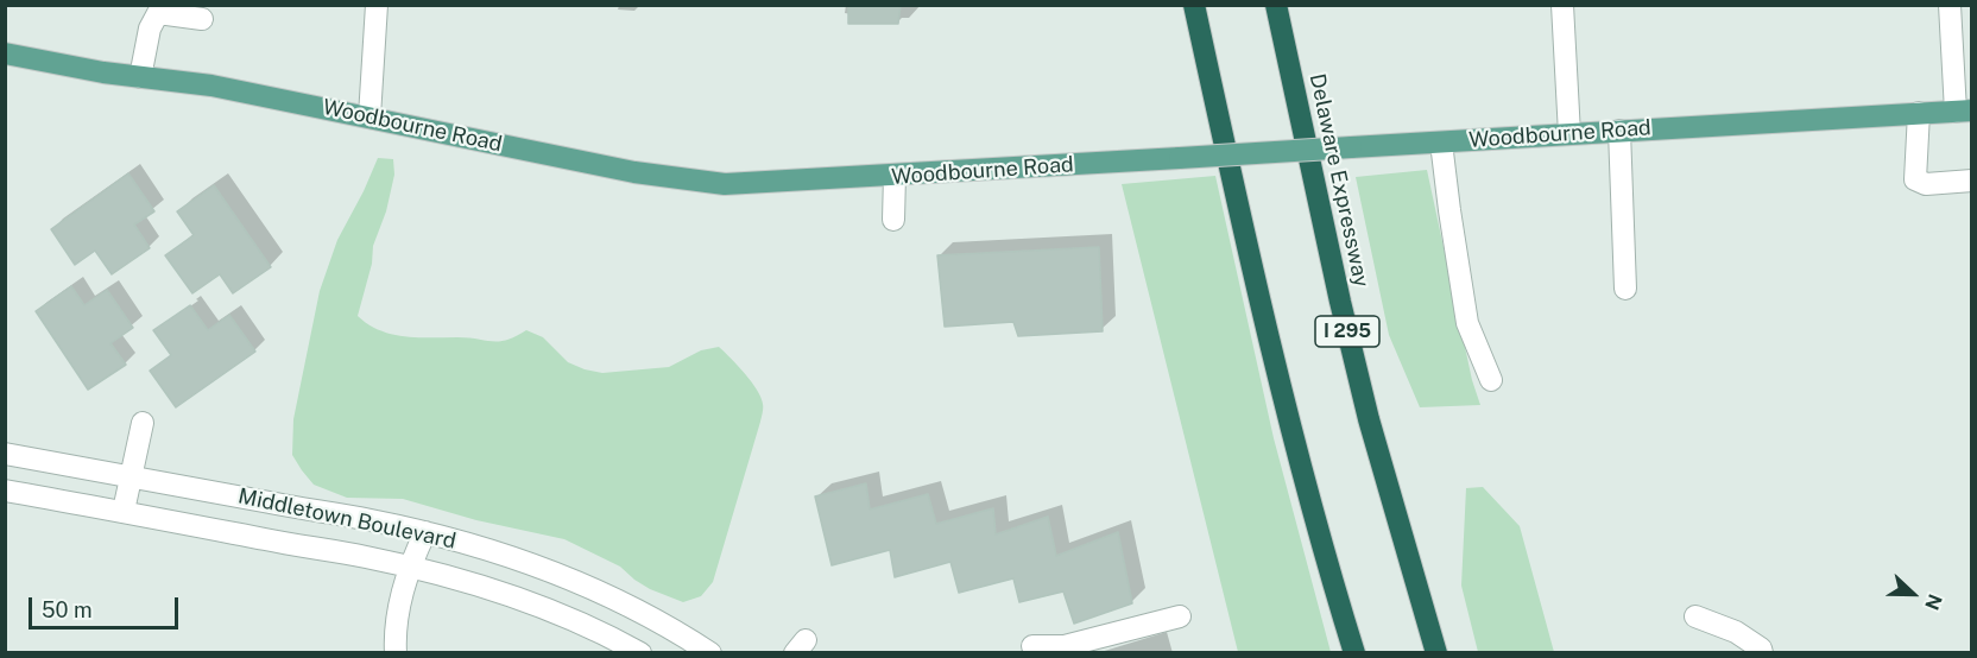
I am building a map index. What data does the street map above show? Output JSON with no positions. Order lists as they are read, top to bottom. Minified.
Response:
{"streets":{"highway":["Delaware Expressway","I 295"],"main road":["Woodbourne Road"],"street":["Middletown Boulevard"]},"scale_bar":"50 m","north":"right"}
